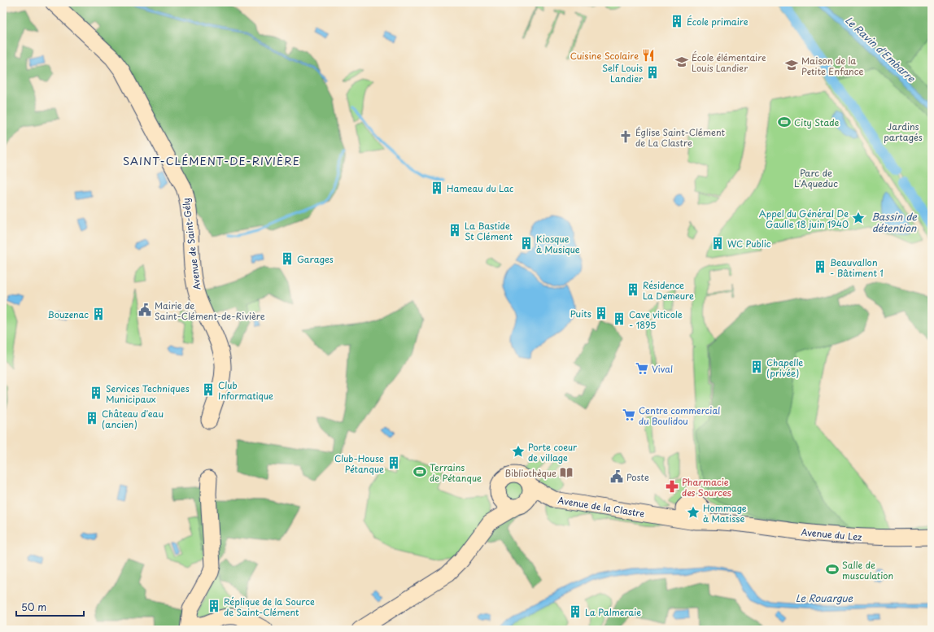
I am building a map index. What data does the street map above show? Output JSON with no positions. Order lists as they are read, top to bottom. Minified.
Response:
{"streets":{"street":["Avenue de Saint-Gély","Avenue de la Clastre","Avenue du Lez"]},"crossings":[["Avenue de la Clastre","Avenue du Lez"]],"districts":["SAINT-CLÉMENT-DE-RIVIÈRE"],"water":["Le Ravin d'Embarre","Bassin de détention","Le Rouargue"],"parks":["Jardins partagés","Parc de L'Aqueduc"],"places":{"building":["École primaire","Self Louis Landier","Hameau du Lac","La Bastide St Clément","Kiosque à Musique","WC Public","Garages","Beauvallon - Bâtiment 1","Résidence La Demeure","Puits","Bouzenac","Cave viticole - 1895","Chapelle (privée)","Club Informatique","Services Techniques Municipaux","Château d'eau (ancien)","Club-House Pétanque","Réplique de la Source de Saint-Clément","La Palmeraie"],"restaurant":["Cuisine Scolaire"],"school or university":["École élémentaire Louis Landier","Maison de la Petite Enfance"],"sports":["City Stade","Terrains de Pétanque","Salle de musculation"],"church":["Église Saint-Clément de La Clastre"],"place":["Appel du Général De Gaulle 18 juin 1940","Porte coeur de village","Hommage à Matisse"],"public building":["Mairie de Saint-Clément-de-Rivière","Poste"],"supermarket":["Vival","Centre commercial du Boulidou"],"library":["Bibliothèque"],"pharmacy":["Pharmacie des Sources"]},"scale_bar":"50 m"}
